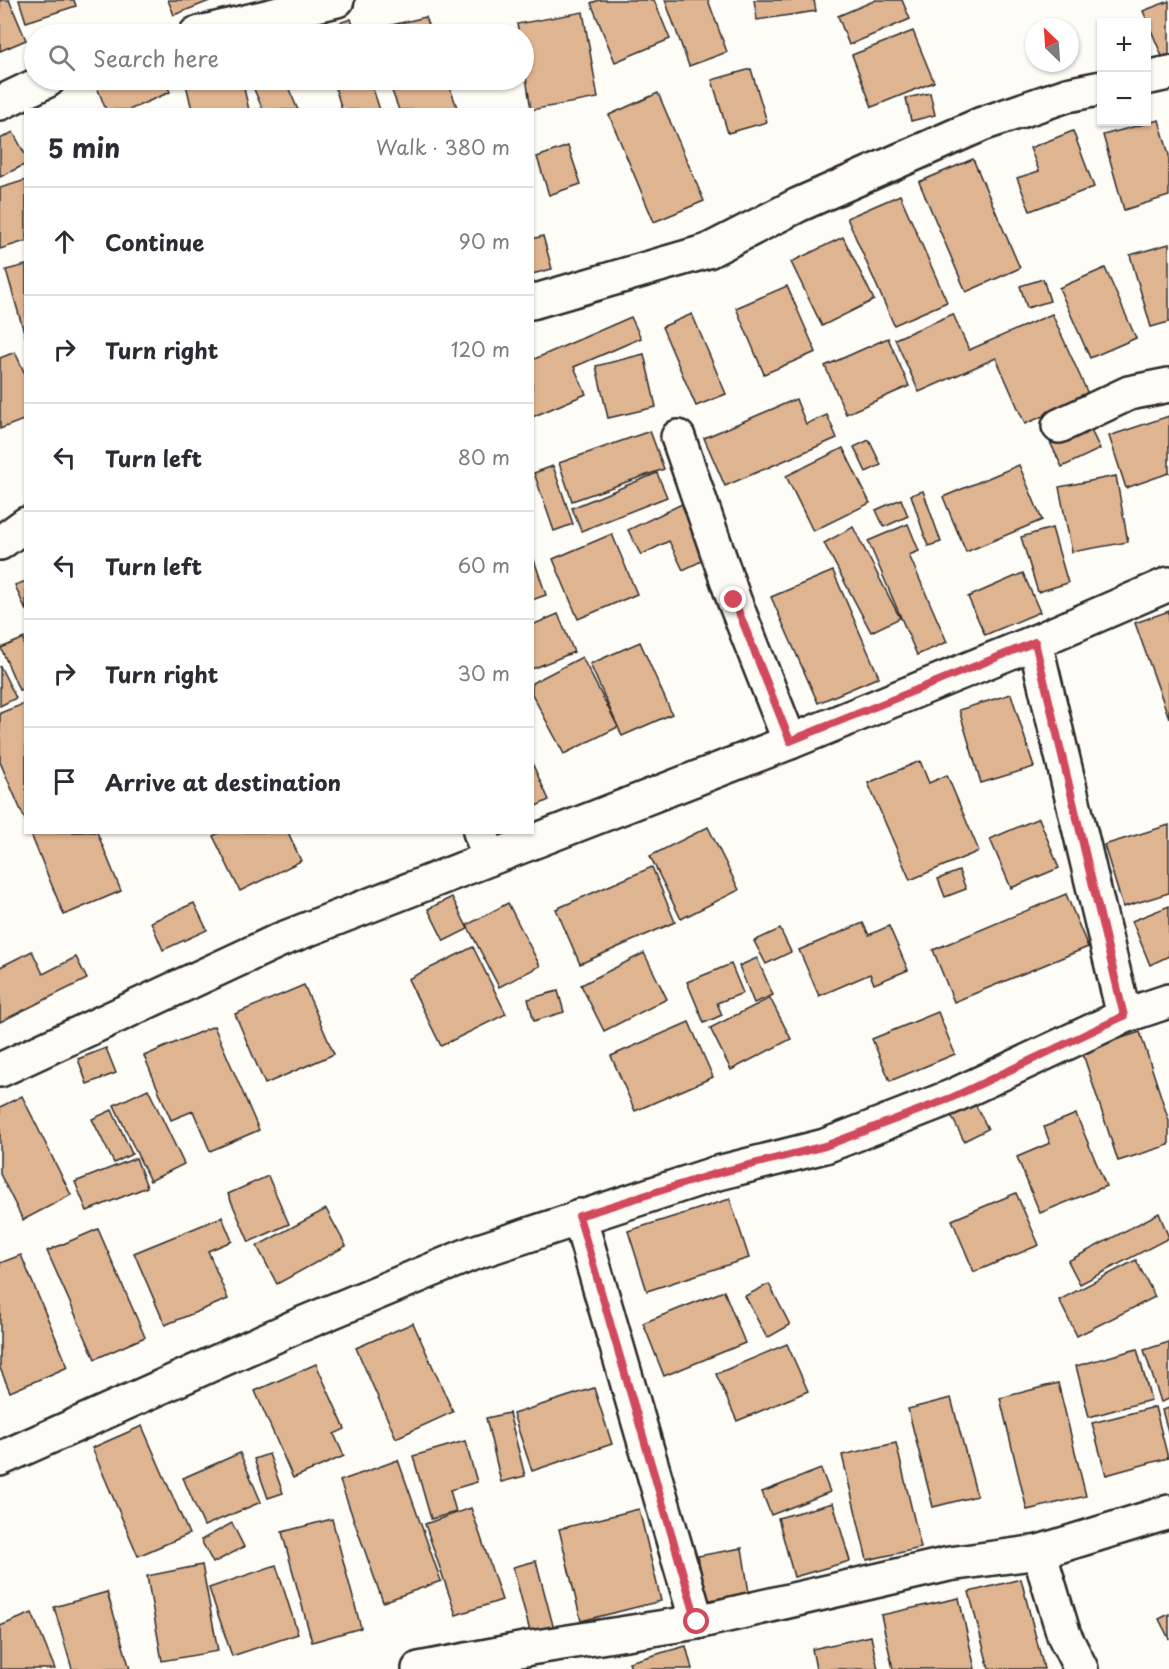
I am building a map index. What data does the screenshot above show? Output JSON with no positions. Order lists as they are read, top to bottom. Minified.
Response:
{"north":"top left","page":{"map_buttons":["+","−"],"search":"Search here","heading":["5 min","Walk · 380 m"],"list":[["Continue","90 m"],["Turn right","120 m"],["Turn left","80 m"],["Turn left","60 m"],["Turn right","30 m"],"Arrive at destination"]}}
